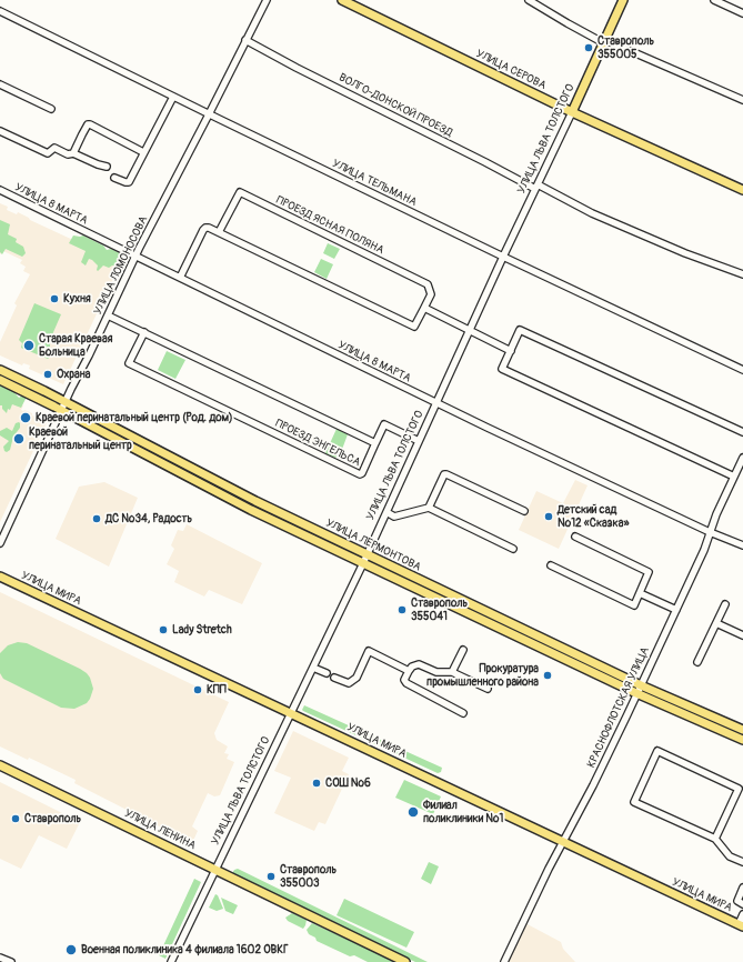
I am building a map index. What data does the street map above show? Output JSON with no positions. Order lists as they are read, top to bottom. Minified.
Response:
{"streets":{"main road":["УЛИЦА СЕРОВА","УЛИЦА ЛЬВА ТОЛСТОГО","УЛИЦА ЛЕРМОНТОВА","УЛИЦА МИРА","УЛИЦА ЛЕНИНА"],"street":["ВОЛГО-ДОНСКОЙ ПРОЕЗД","УЛИЦА ТЕЛЬМАНА","УЛИЦА 8 МАРТА","ПРОЕЗД ЯСНАЯ ПОЛЯНА","УЛИЦА ЛОМОНОСОВА","ПРОЕЗД ЭНГЕЛЬСА","КРАСНОФЛОТСКАЯ УЛИЦА"]},"crossings":[["УЛИЦА СЕРОВА","УЛИЦА ЛЬВА ТОЛСТОГО"],["ВОЛГО-ДОНСКОЙ ПРОЕЗД","УЛИЦА ЛЬВА ТОЛСТОГО"],["ВОЛГО-ДОНСКОЙ ПРОЕЗД","УЛИЦА ЛОМОНОСОВА"],["УЛИЦА ЛЬВА ТОЛСТОГО","УЛИЦА ТЕЛЬМАНА"],["УЛИЦА ЛЬВА ТОЛСТОГО","УЛИЦА 8 МАРТА"],["УЛИЦА ЛЬВА ТОЛСТОГО","УЛИЦА ЛЕРМОНТОВА"],["УЛИЦА ЛЬВА ТОЛСТОГО","УЛИЦА МИРА"],["УЛИЦА ЛЬВА ТОЛСТОГО","УЛИЦА ЛЕНИНА"],["УЛИЦА ТЕЛЬМАНА","УЛИЦА ЛОМОНОСОВА"],["УЛИЦА 8 МАРТА","УЛИЦА ЛОМОНОСОВА"],["УЛИЦА 8 МАРТА","КРАСНОФЛОТСКАЯ УЛИЦА"],["УЛИЦА ЛОМОНОСОВА","УЛИЦА ЛЕРМОНТОВА"],["УЛИЦА ЛЕРМОНТОВА","КРАСНОФЛОТСКАЯ УЛИЦА"],["УЛИЦА МИРА","КРАСНОФЛОТСКАЯ УЛИЦА"]],"places":["Ставрополь 355005","Кухня","Старая Краевая Больница","Охрана","Краевой перинатальный центр (Род. дом)","Краевой перинатальный центр","Детский сад №12 «Сказка»","ДС №34, Радость","Ставрополь 355041","Lady Stretch","Прокуратура промышленного района","КПП","СОШ №6","Филиал поликлиники №1","Ставрополь","Ставрополь 355003","Военная поликлиника 4 филиала 1602 ОВКГ"]}
